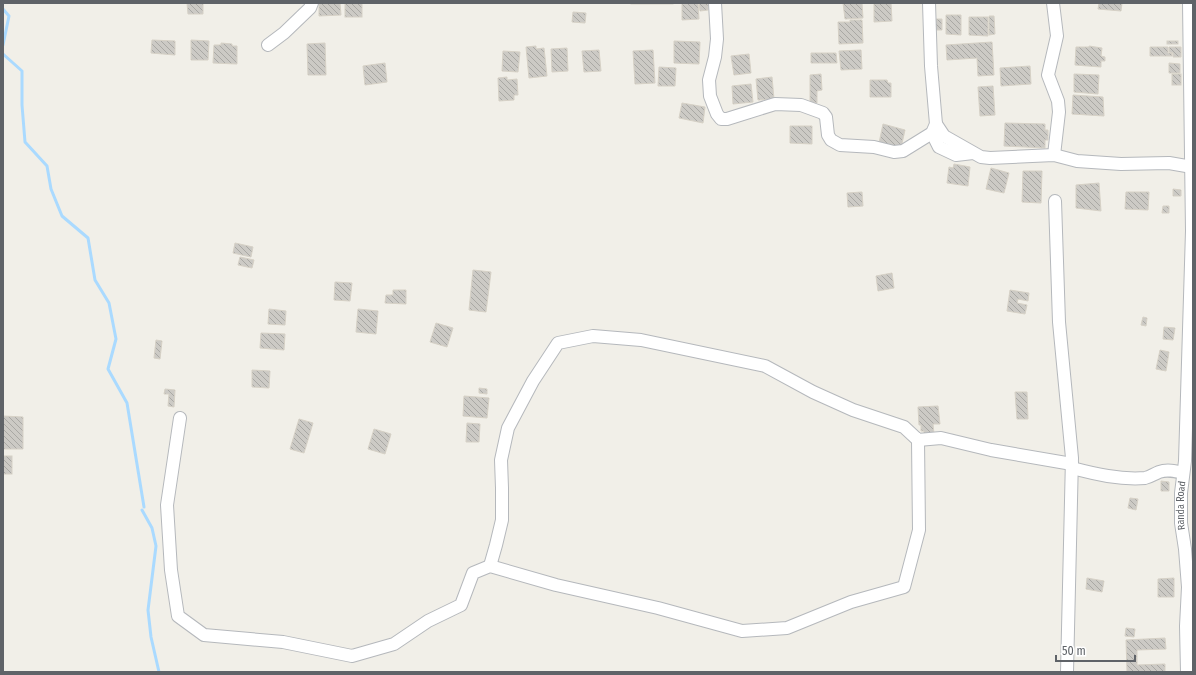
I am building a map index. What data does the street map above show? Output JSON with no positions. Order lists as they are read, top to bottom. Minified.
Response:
{"streets":{"street":["Randa Road"]},"scale_bar":"50 m"}
